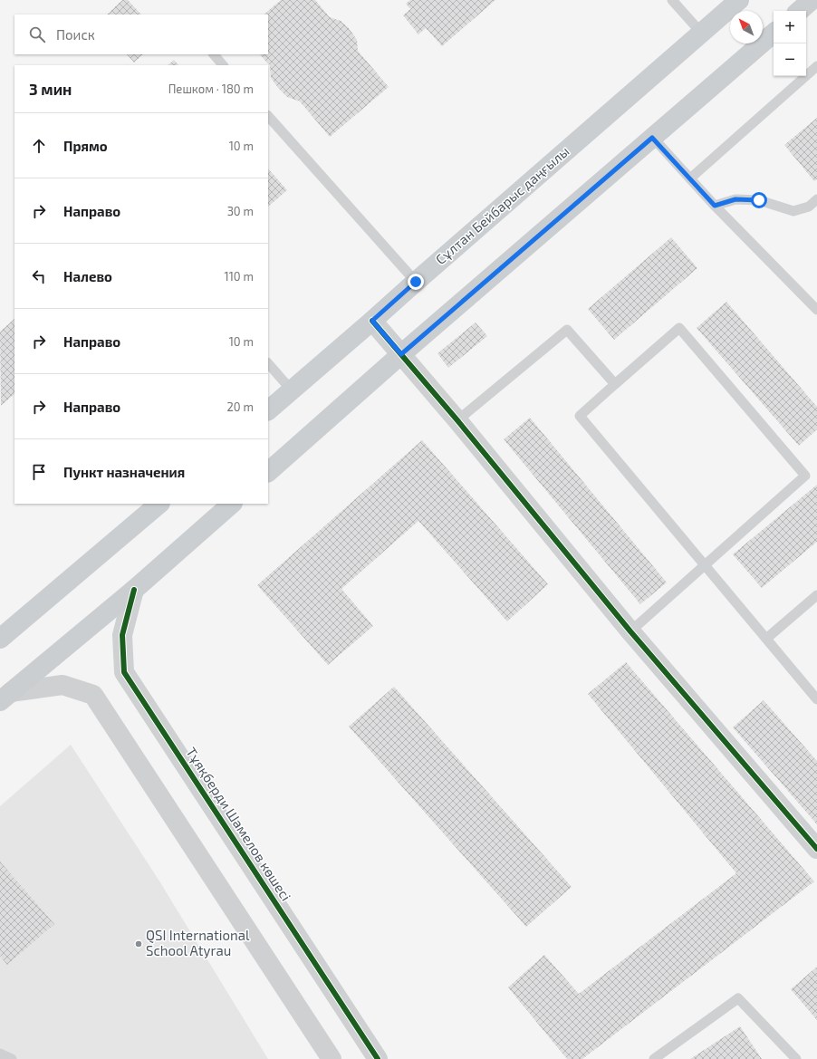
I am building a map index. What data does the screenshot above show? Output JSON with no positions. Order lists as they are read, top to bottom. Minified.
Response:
{"streets":{"main road":["Сұлтан Бейбарыс даңғылы"],"street":["Тұяқберди Шамелов көшесі"]},"places":["QSI International School Atyrau"],"north":"top left","page":{"map_buttons":["+","−"],"search":"Поиск","heading":["3 мин","Пешком · 180 m"],"list":[["Прямо","10 m"],["Направо","30 m"],["Налево","110 m"],["Направо","10 m"],["Направо","20 m"],"Пункт назначения"]}}
